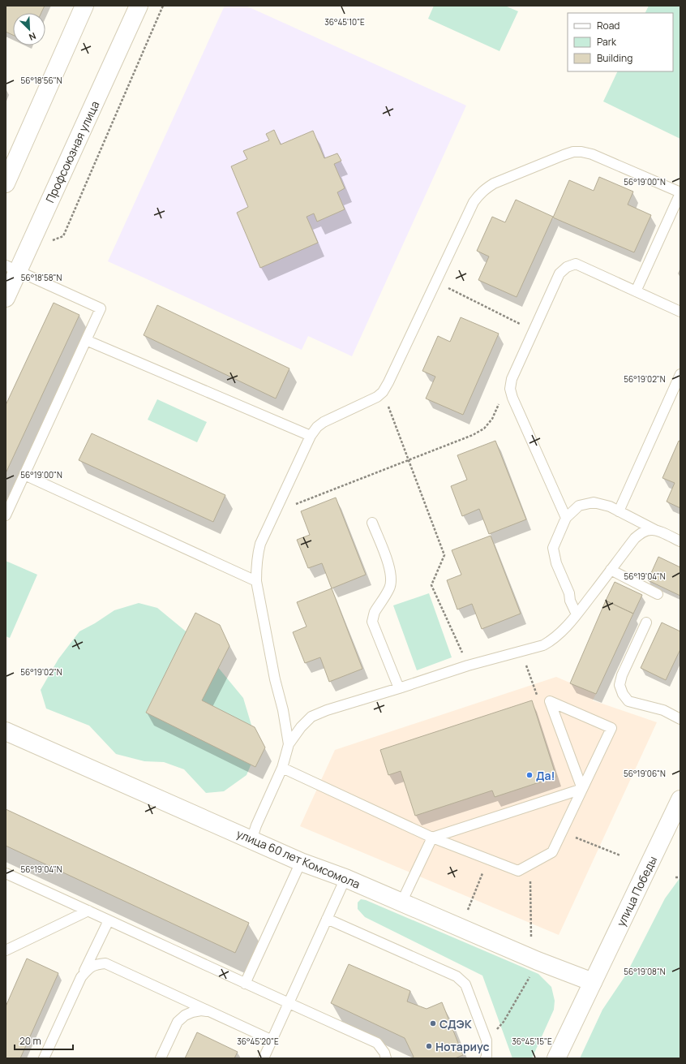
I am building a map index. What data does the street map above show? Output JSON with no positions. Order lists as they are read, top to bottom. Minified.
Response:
{"streets":{"street":["Профсоюзная улица","улица 60 лет Комсомола","улица Победы"]},"crossings":[["улица 60 лет Комсомола","улица Победы"]],"places":["Да!","СДЭК","Нотариус"],"legend":["Road","Park","Building"],"scale_bar":"20 m","north":"bottom right","coordinates":["36°45'10\"E","56°18'56\"N","56°19'00\"N","56°18'58\"N","56°19'02\"N","56°19'04\"N","56°19'06\"N","56°19'08\"N","36°45'20\"E","36°45'15\"E"]}
